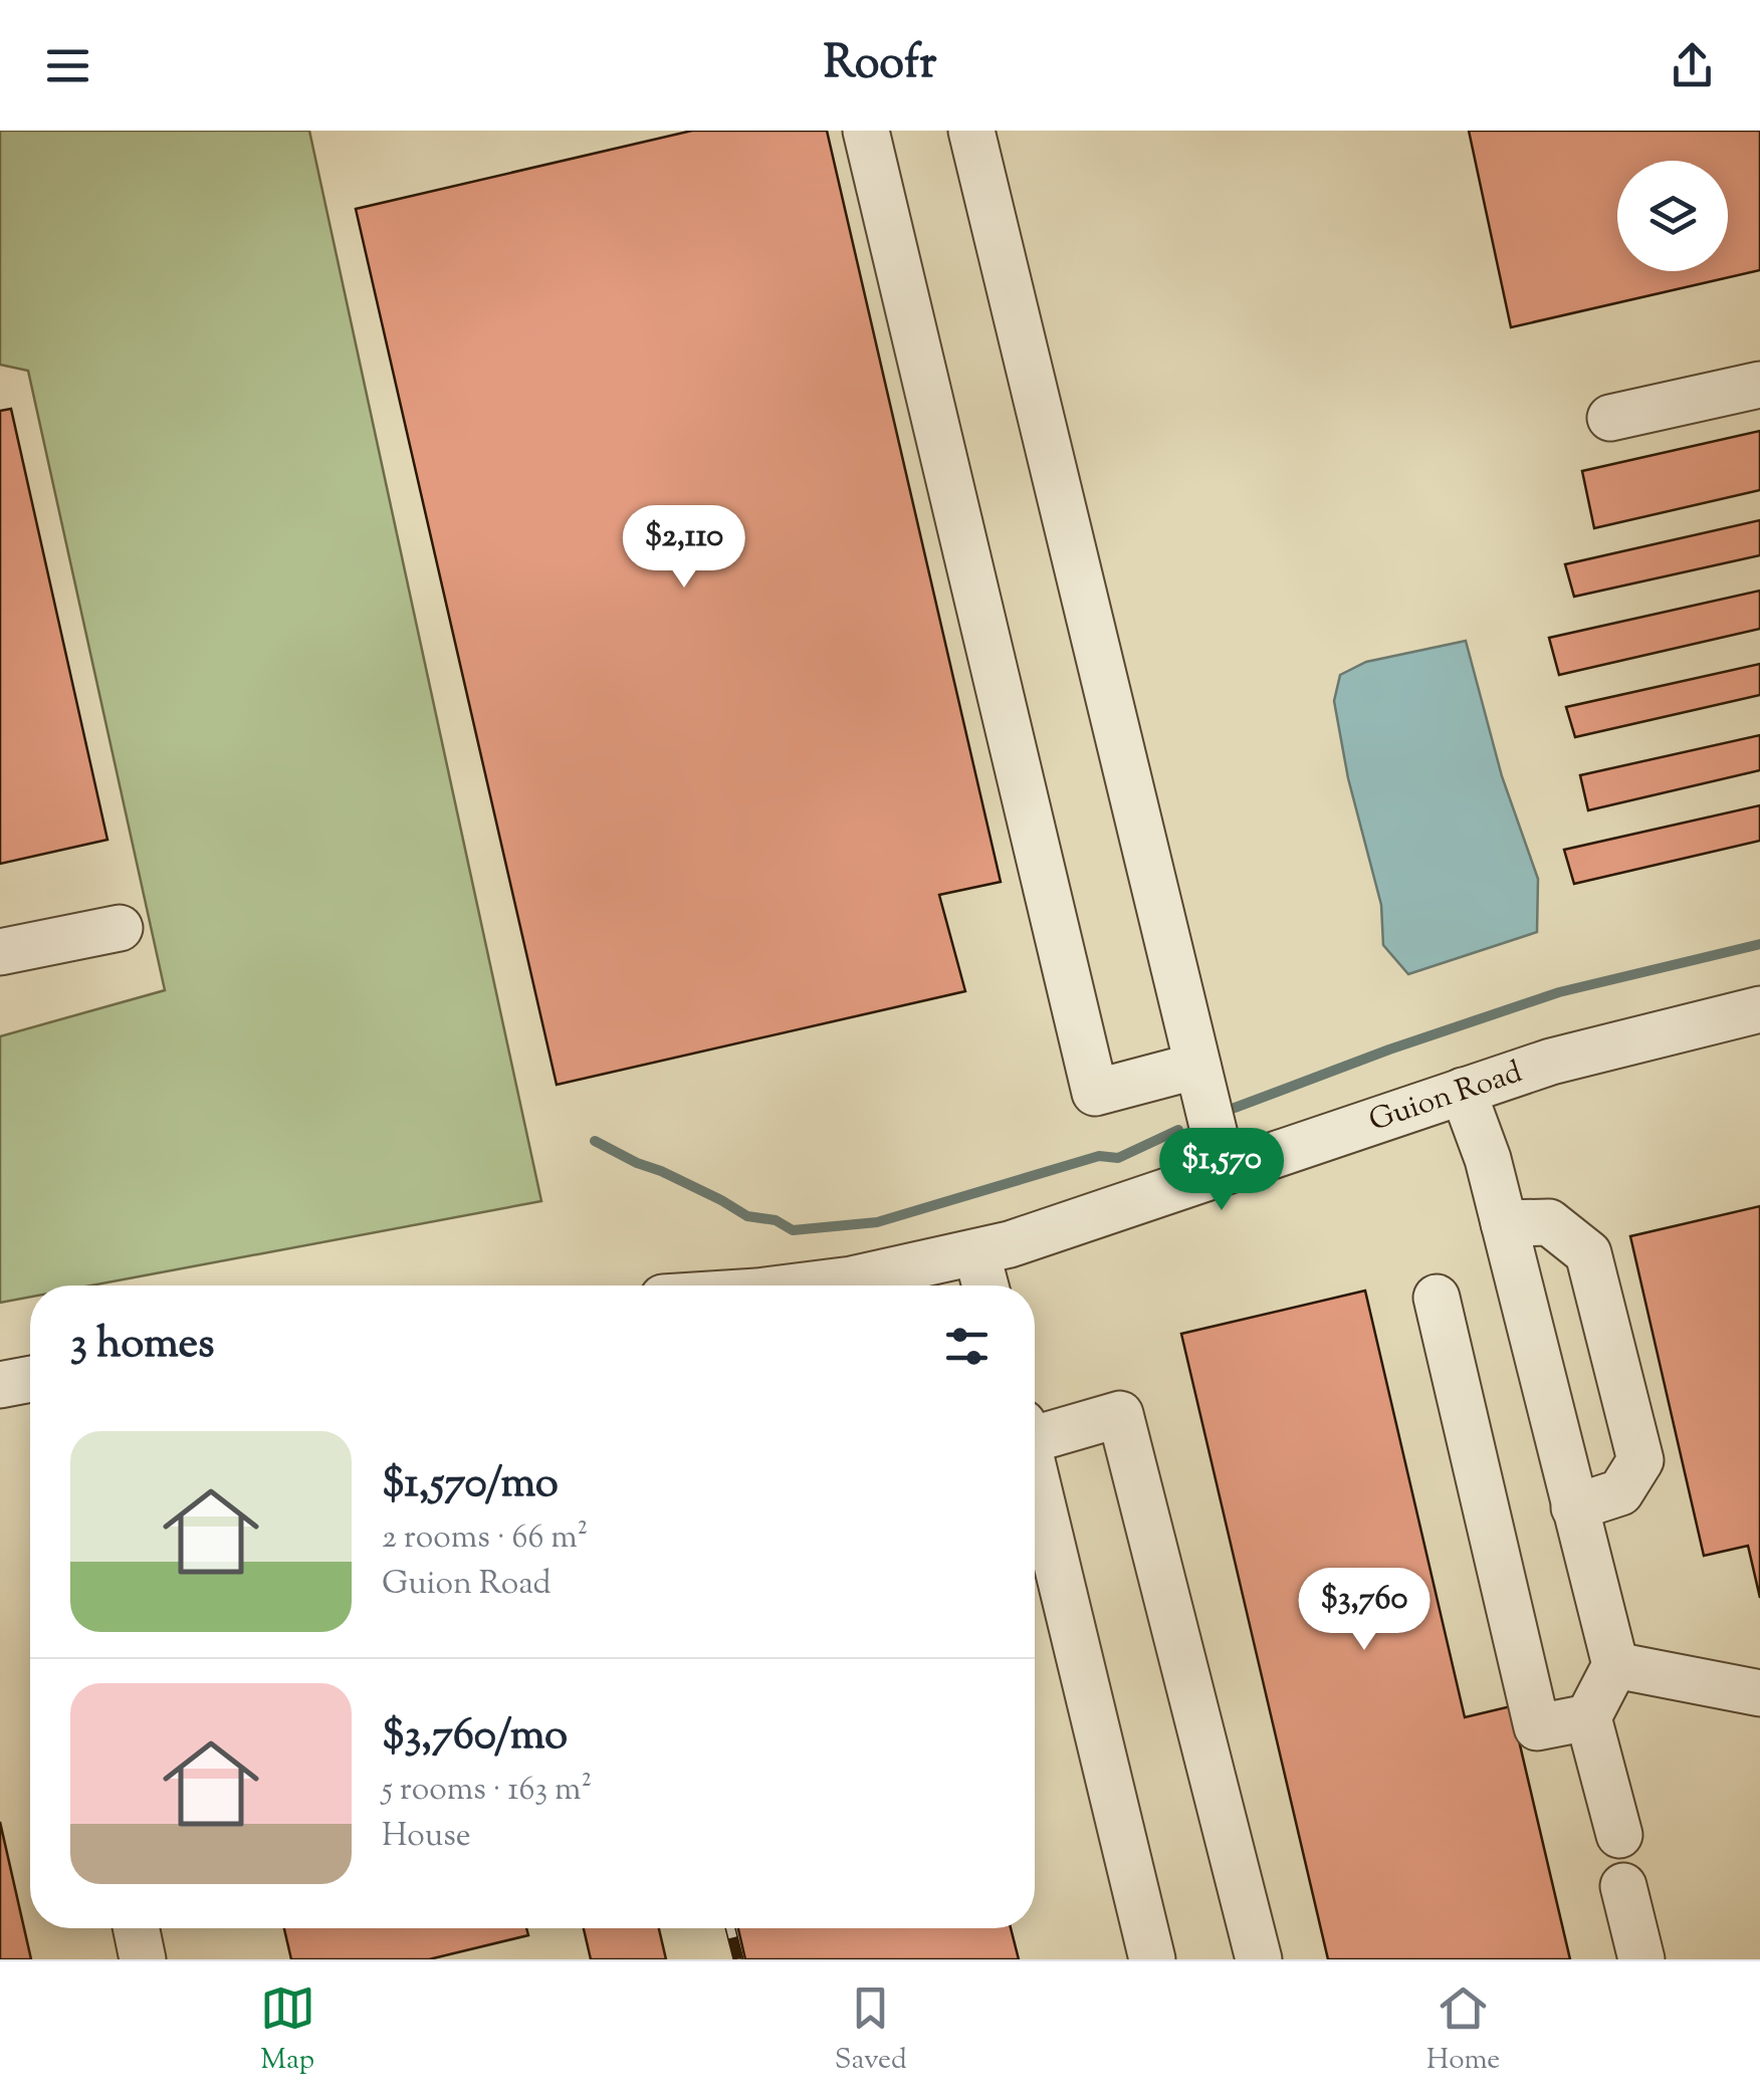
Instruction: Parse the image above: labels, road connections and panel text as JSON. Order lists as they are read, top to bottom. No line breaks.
{"streets":{"street":["Guion Road"]},"page":{"header":"Roofr","price":["$2,110","$1,570","$3,760"],"heading":"3 homes","list":[{"name":"$1,570/mo","note":"2 rooms · 66 m² · Guion Road"},{"name":"$3,760/mo","note":"5 rooms · 163 m² · House"}],"tabs":["Map","Saved","Home"]}}
